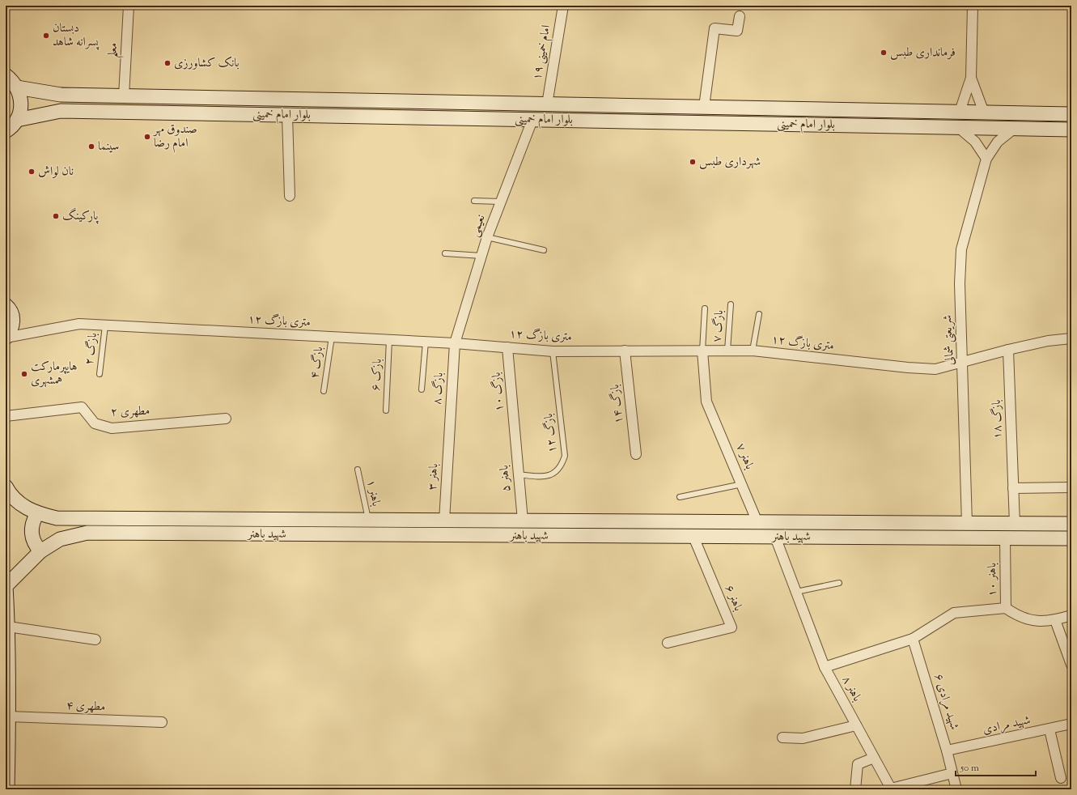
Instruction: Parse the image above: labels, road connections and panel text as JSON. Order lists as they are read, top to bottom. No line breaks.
{"streets":{"main road":["بلوار امام خمینی","شهید باهنر"],"street":["معلم","امام خمینی ۱۹","نعیمی","۱۲ متری بازگ","شریعتی شمالی","بازگ ۸","بازگ ۱۰","بازگ ۱۴","مطهری ۲","بازگ ۱۸","باهنر ۷","باهنر ۳","باهنر ۵","باهنر ۱۰","باهنر ۶","باهنر ۸","شهید مرادی ۶","مطهری ۴","شهید مرادی"],"lane":["بازگ ۷","بازگ ۲","بازگ ۴","بازک ۶","بازگ ۱۲","باهنر ۱"]},"crossings":[["معلم","بلوار امام خمینی"],["امام خمینی ۱۹","بلوار امام خمینی"],["بلوار امام خمینی","نعیمی"],["بلوار امام خمینی","شریعتی شمالی"],["نعیمی","۱۲ متری بازگ"],["نعیمی","بازگ ۸"],["۱۲ متری بازگ","بازگ ۷"],["۱۲ متری بازگ","شریعتی شمالی"],["۱۲ متری بازگ","بازگ ۲"],["۱۲ متری بازگ","بازگ ۴"],["۱۲ متری بازگ","بازک ۶"],["۱۲ متری بازگ","بازگ ۸"],["۱۲ متری بازگ","بازگ ۱۰"],["۱۲ متری بازگ","بازگ ۱۴"],["۱۲ متری بازگ","بازگ ۱۸"],["۱۲ متری بازگ","بازگ ۱۲"],["۱۲ متری بازگ","باهنر ۷"],["شریعتی شمالی","شهید باهنر"],["بازگ ۸","باهنر ۳"],["بازگ ۱۰","باهنر ۵"],["بازگ ۱۸","شهید باهنر"],["بازگ ۱۲","باهنر ۵"],["باهنر ۷","شهید باهنر"],["باهنر ۳","شهید باهنر"],["باهنر ۵","شهید باهنر"],["باهنر ۱","شهید باهنر"],["شهید باهنر","باهنر ۱۰"],["شهید باهنر","باهنر ۶"],["شهید باهنر","باهنر ۸"],["باهنر ۸","شهید مرادی ۶"],["شهید مرادی ۶","شهید مرادی"]],"places":["دبستان پسرانه شاهد","فرمانداری طبس","بانک کشاورزی","صندوق مهر امام رضا","سینما","شهرداری طبس","نان لواش","پارکینگ","هايپرماركت همشهری"],"scale_bar":"50 m"}
